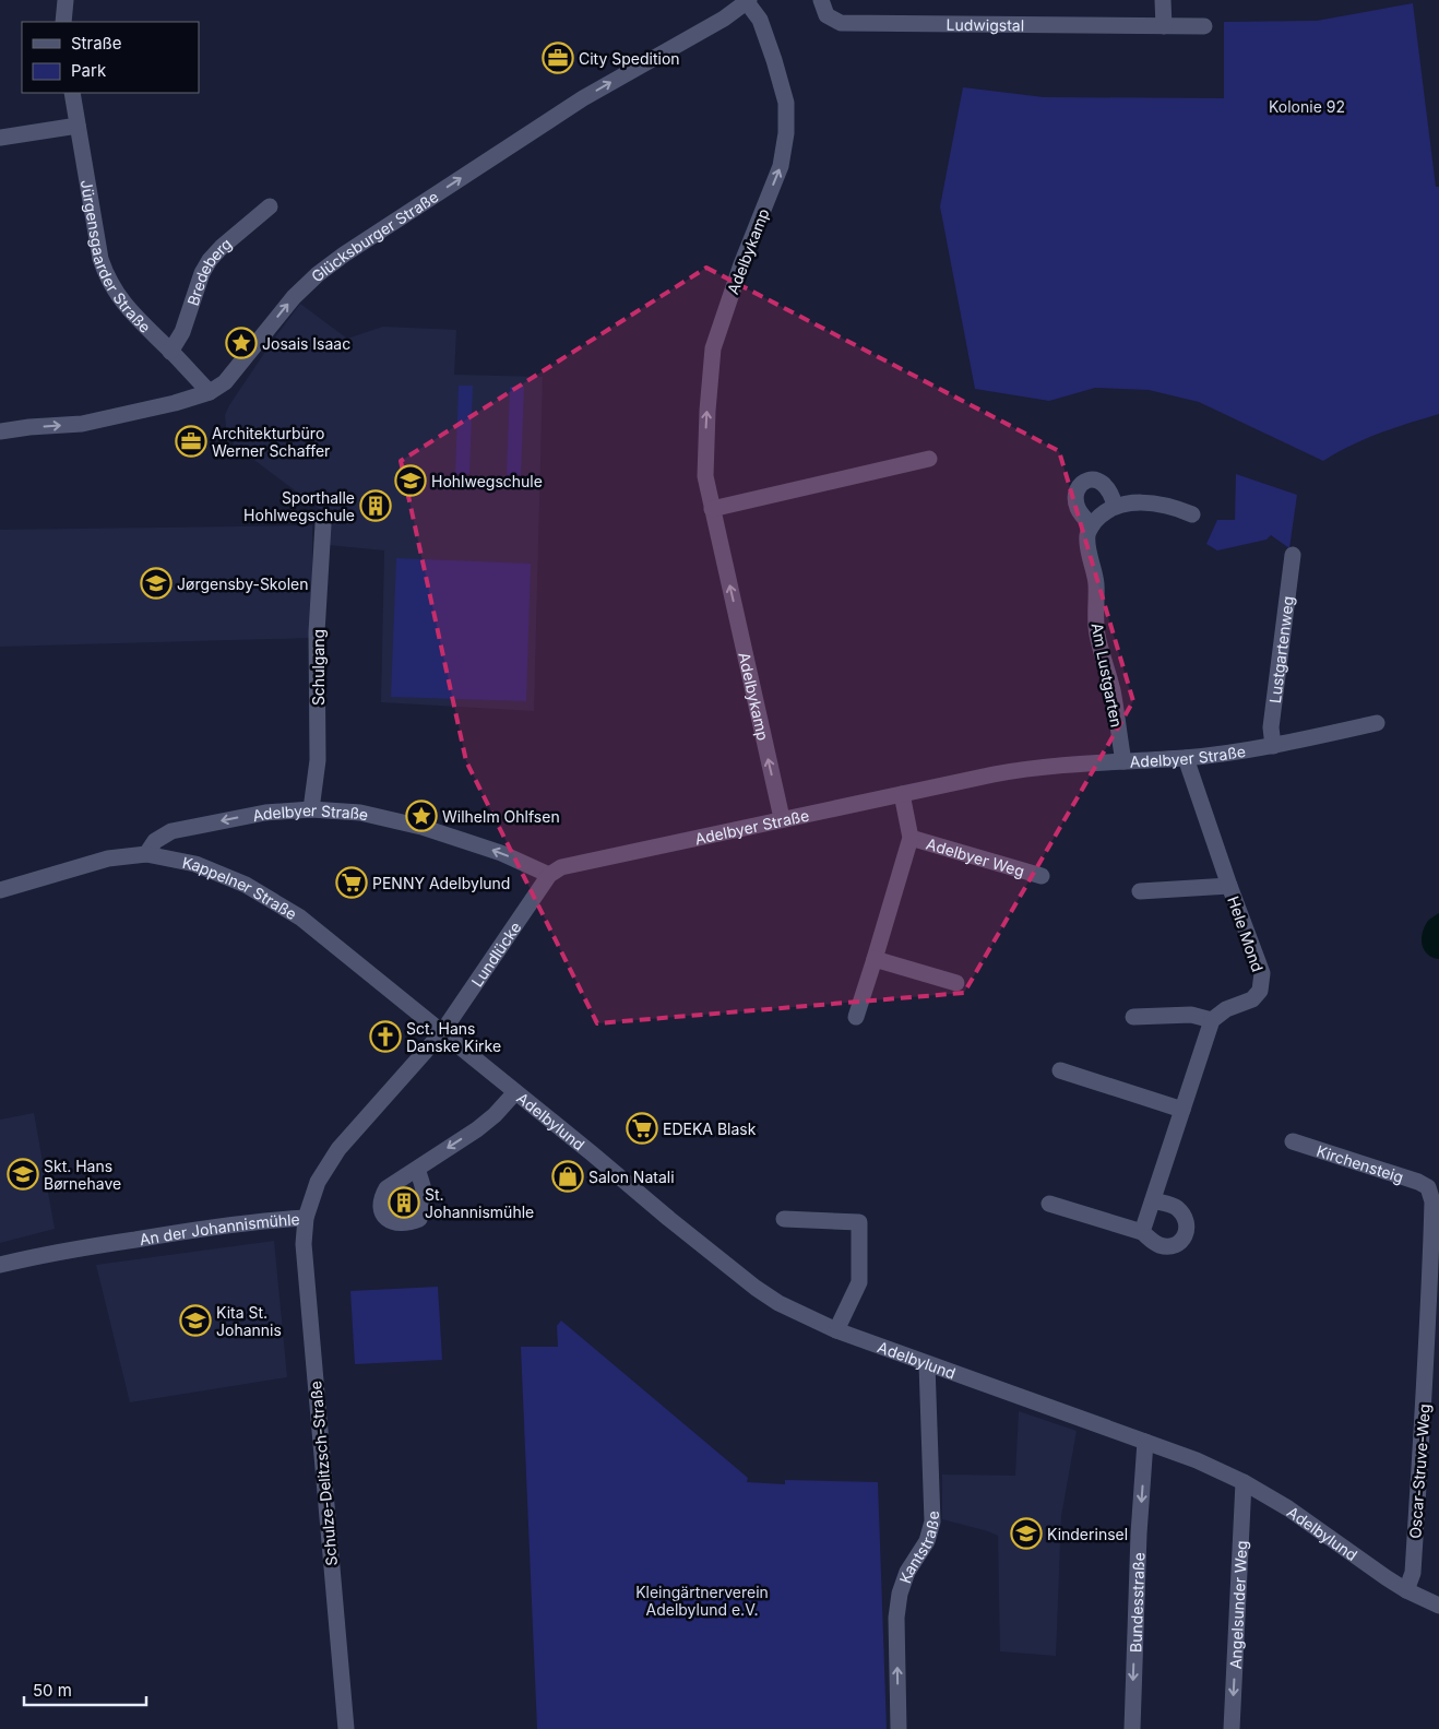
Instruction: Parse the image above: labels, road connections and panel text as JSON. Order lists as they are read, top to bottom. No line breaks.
{"streets":{"street":["Ludwigstal","Glücksburger Straße","Adelbykamp","Jürgensgaarder Straße","Bredeberg","Lustgartenweg","Schulgang","Am Lustgarten","Adelbyer Straße","Adelbyer Weg","Kappelner Straße","Hele Mond","Lundlücke","Adelbylund","Kirchensteig","An der Johannismühle","Oscar-Struve-Weg","Schulze-Delitzsch-Straße","Kantstraße","Bundesstraße","Angelsunder Weg"]},"crossings":[["Glücksburger Straße","Adelbykamp"],["Glücksburger Straße","Jürgensgaarder Straße"],["Adelbykamp","Adelbyer Straße"],["Jürgensgaarder Straße","Bredeberg"],["Lustgartenweg","Adelbyer Straße"],["Schulgang","Adelbyer Straße"],["Am Lustgarten","Adelbyer Straße"],["Adelbyer Straße","Adelbyer Weg"],["Adelbyer Straße","Kappelner Straße"],["Adelbyer Straße","Hele Mond"],["Adelbyer Straße","Lundlücke"],["Kappelner Straße","Lundlücke"],["Kappelner Straße","Adelbylund"],["Kappelner Straße","An der Johannismühle"],["Lundlücke","Adelbylund"],["Lundlücke","An der Johannismühle"],["Adelbylund","An der Johannismühle"],["Adelbylund","Oscar-Struve-Weg"],["Adelbylund","Kantstraße"],["Adelbylund","Bundesstraße"],["Adelbylund","Angelsunder Weg"],["Kirchensteig","Oscar-Struve-Weg"],["An der Johannismühle","Schulze-Delitzsch-Straße"]],"one_way":["Glücksburger Straße","Adelbykamp","Kantstraße","Bundesstraße","Angelsunder Weg"],"parks":["Kolonie 92","Kleingärtnerverein Adelbylund e.V."],"places":{"office":["City Spedition","Architekturbüro Werner Schaffer"],"place":["Josais Isaac","Wilhelm Ohlfsen"],"school or university":["Hohlwegschule","Jørgensby-Skolen","Skt. Hans Børnehave","Kita St. Johannis","Kinderinsel"],"building":["Sporthalle Hohlwegschule","St. Johannismühle"],"supermarket":["PENNY Adelbylund","EDEKA Blask"],"church":["Sct. Hans Danske Kirke"],"shop":["Salon Natali"]},"legend":["Straße","Park"],"scale_bar":"50 m"}
